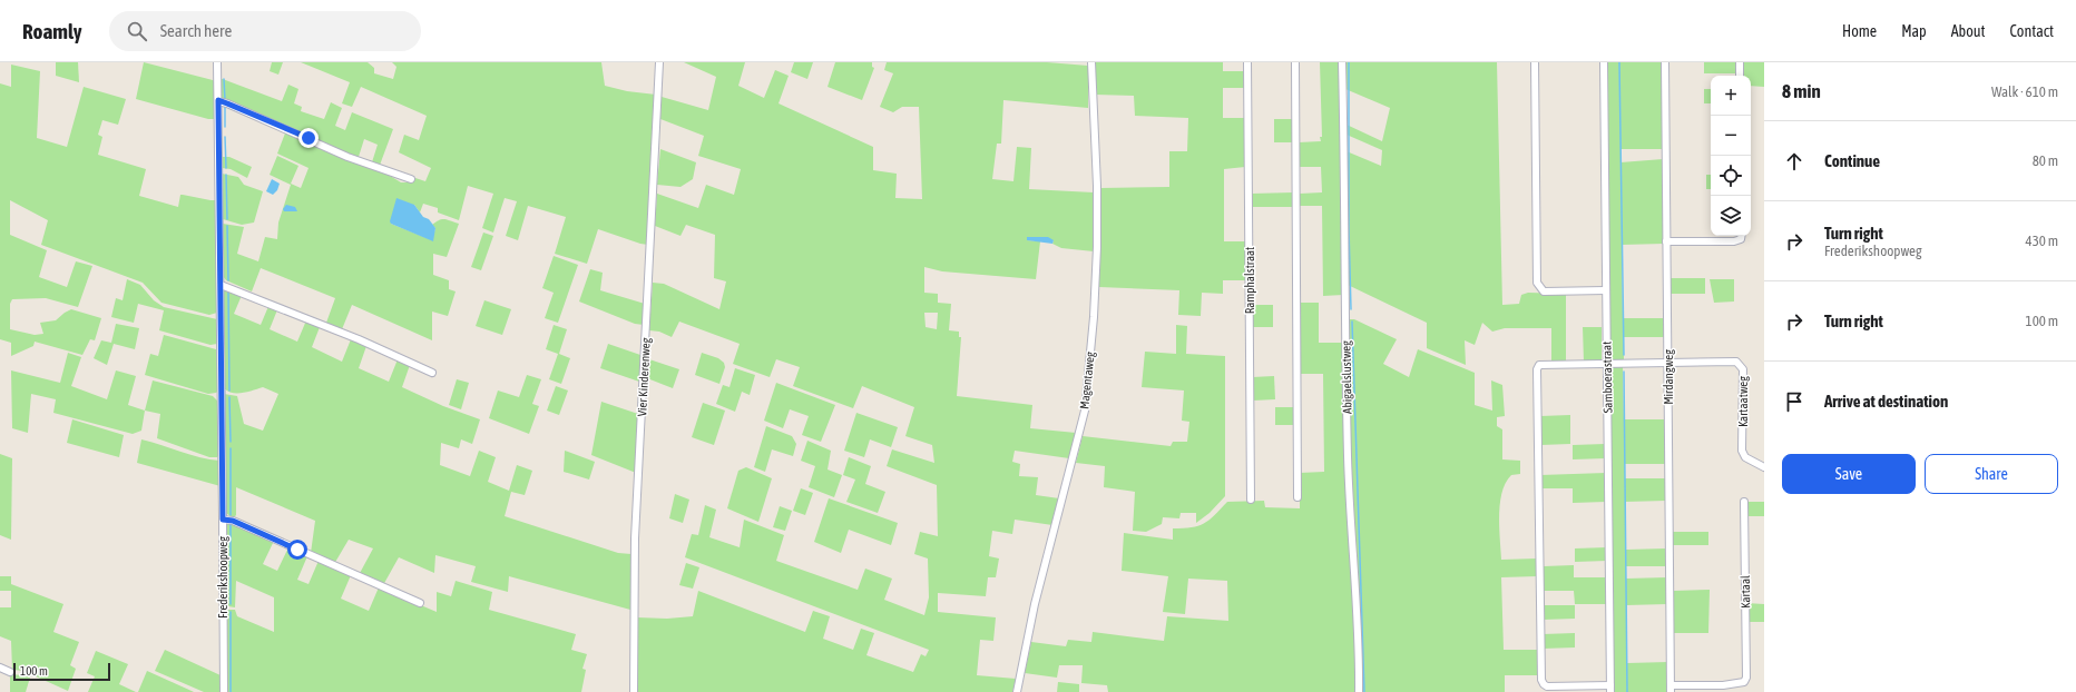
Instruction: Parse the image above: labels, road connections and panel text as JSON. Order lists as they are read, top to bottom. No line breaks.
{"streets":{"street":["Ramphalstraat","Vier Kinderenweg","Abigaelslustweg","Samboerastraat","Mirdangweg","Magentaweg","Kartaatweg","Frederikshoopweg","Kartaal"]},"crossings":[["Mirdangweg","Kartaatweg"],["Mirdangweg","Kartaal"]],"scale_bar":"100 m","page":{"header":"Roamly","search":"Search here","nav":["Home","Map","About","Contact"],"heading":["8 min","Walk · 610 m"],"map_buttons":["+","−"],"list":[["Continue","80 m"],["Turn right","Frederikshoopweg","430 m"],["Turn right","100 m"],"Arrive at destination"],"buttons":["Save","Share"],"scale":"100 m"}}
